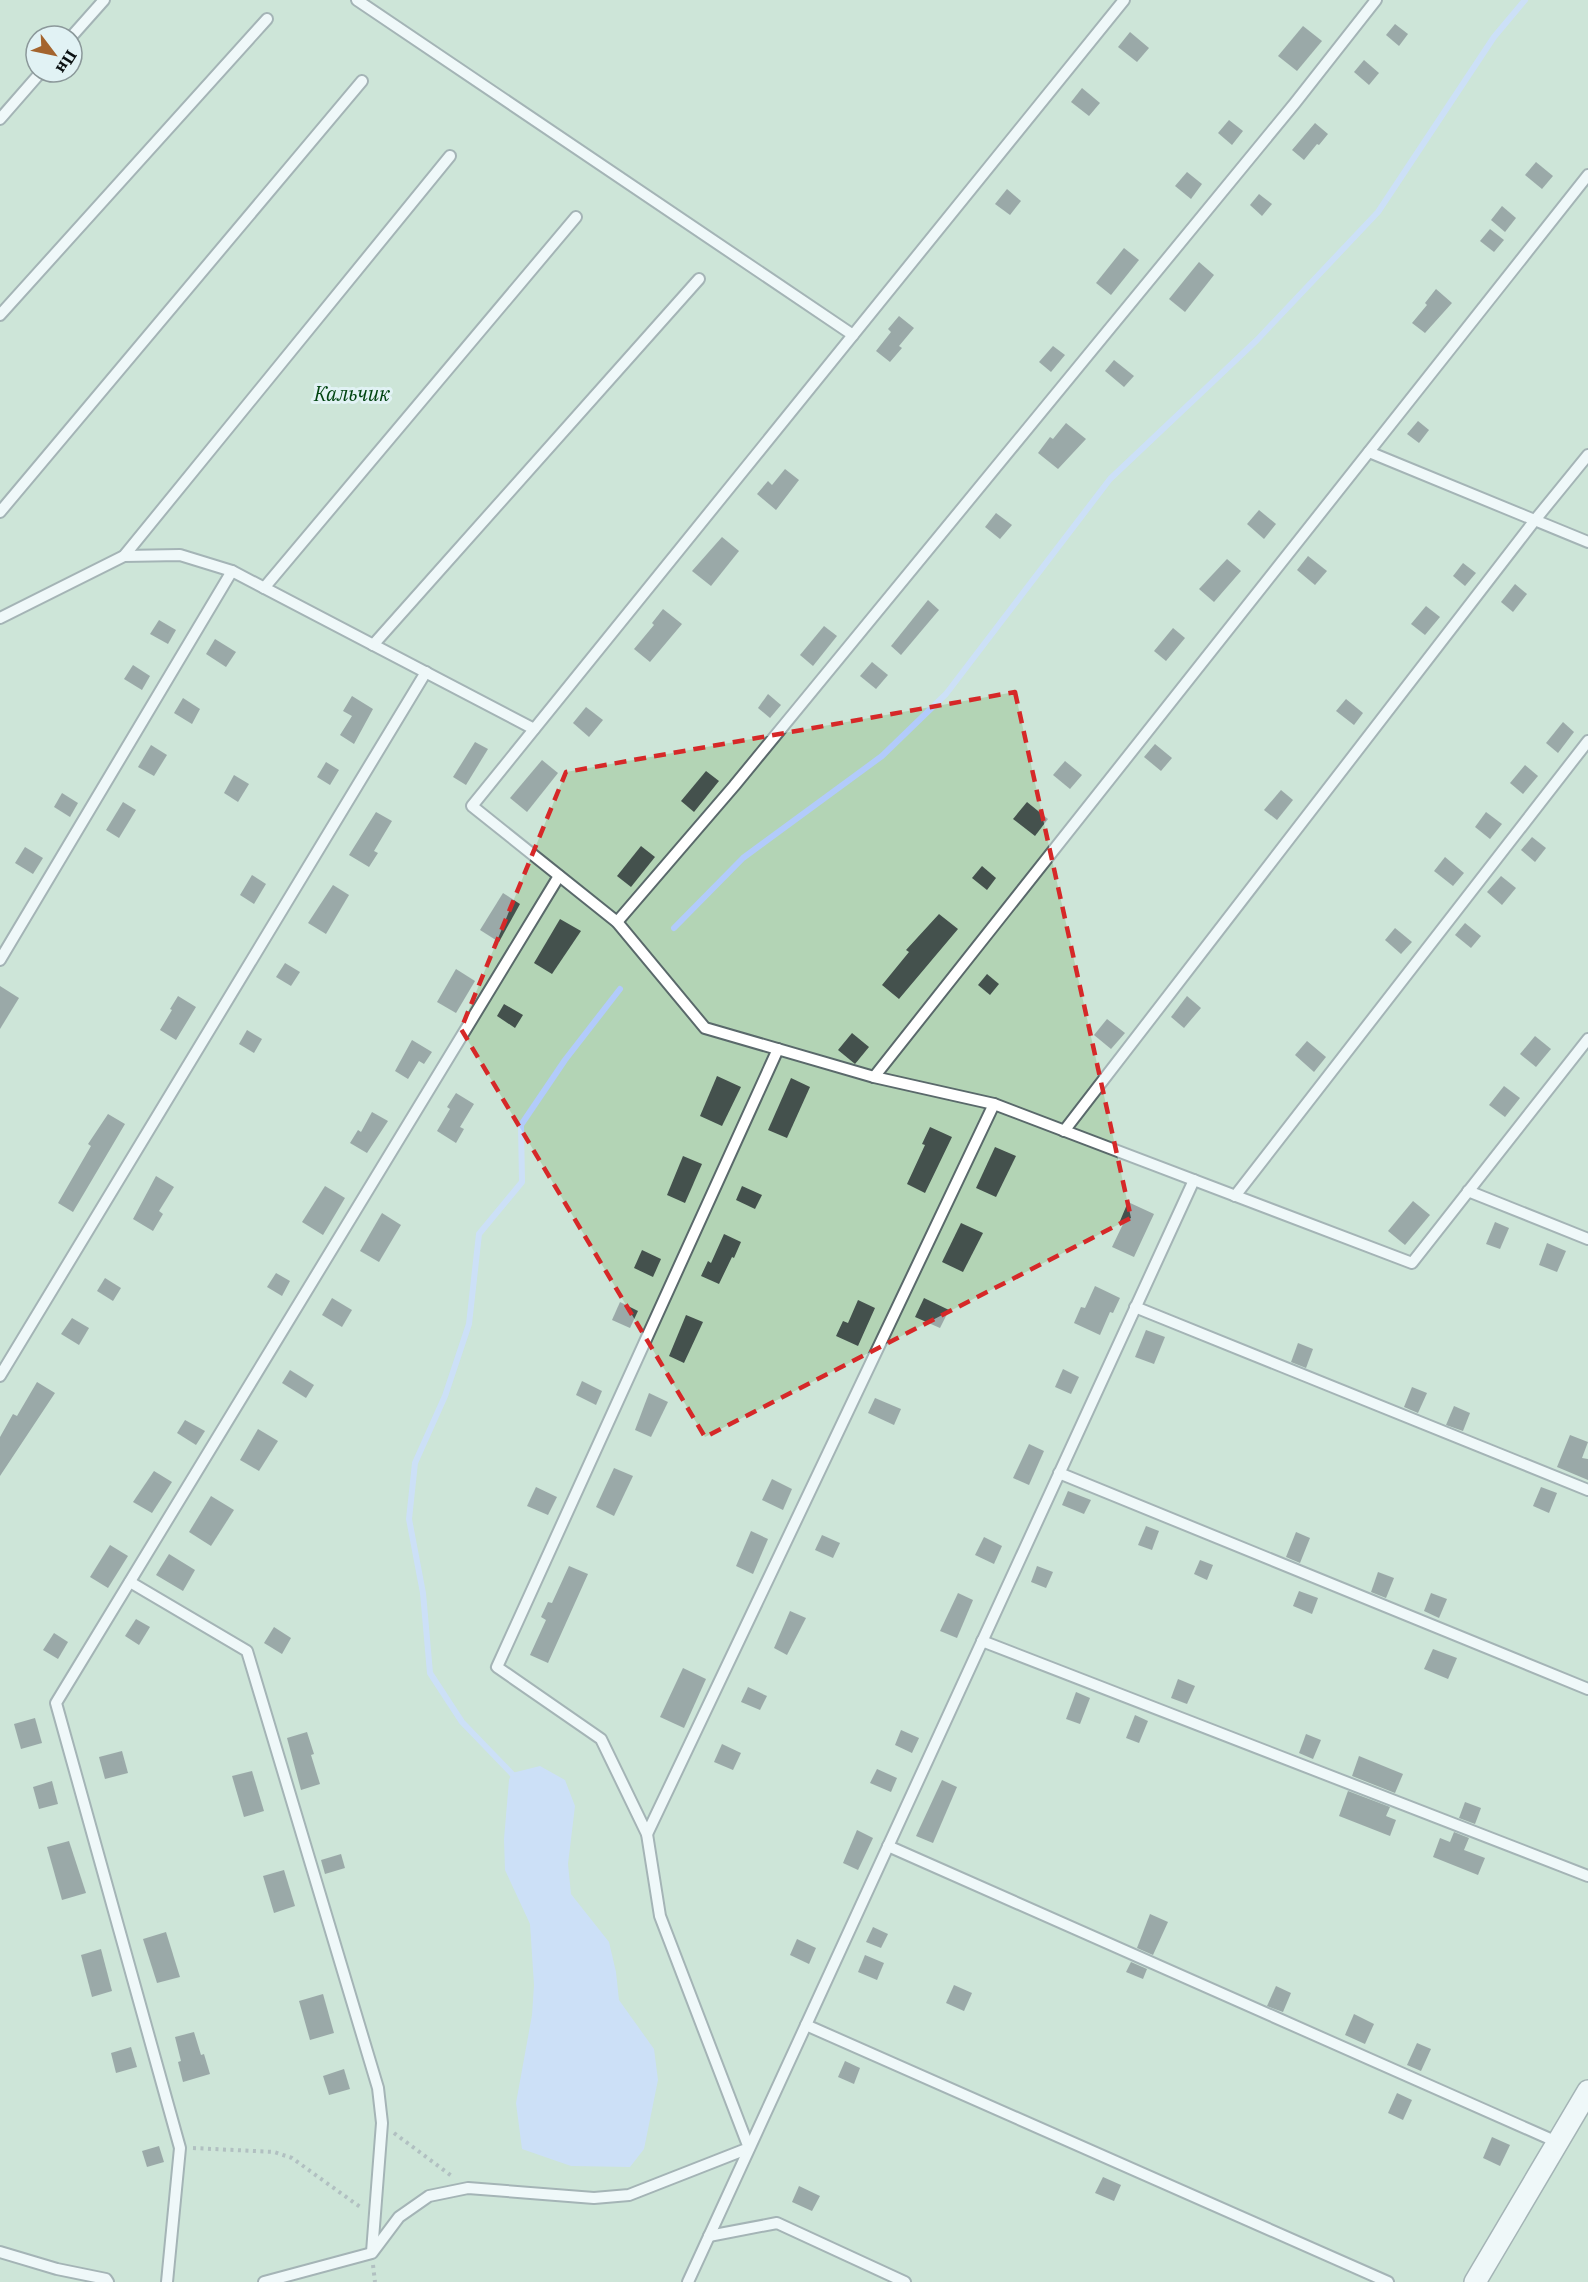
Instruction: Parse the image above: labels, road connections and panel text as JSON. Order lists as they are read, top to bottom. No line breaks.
{"parks":["Кальчик"],"north":"bottom right"}
